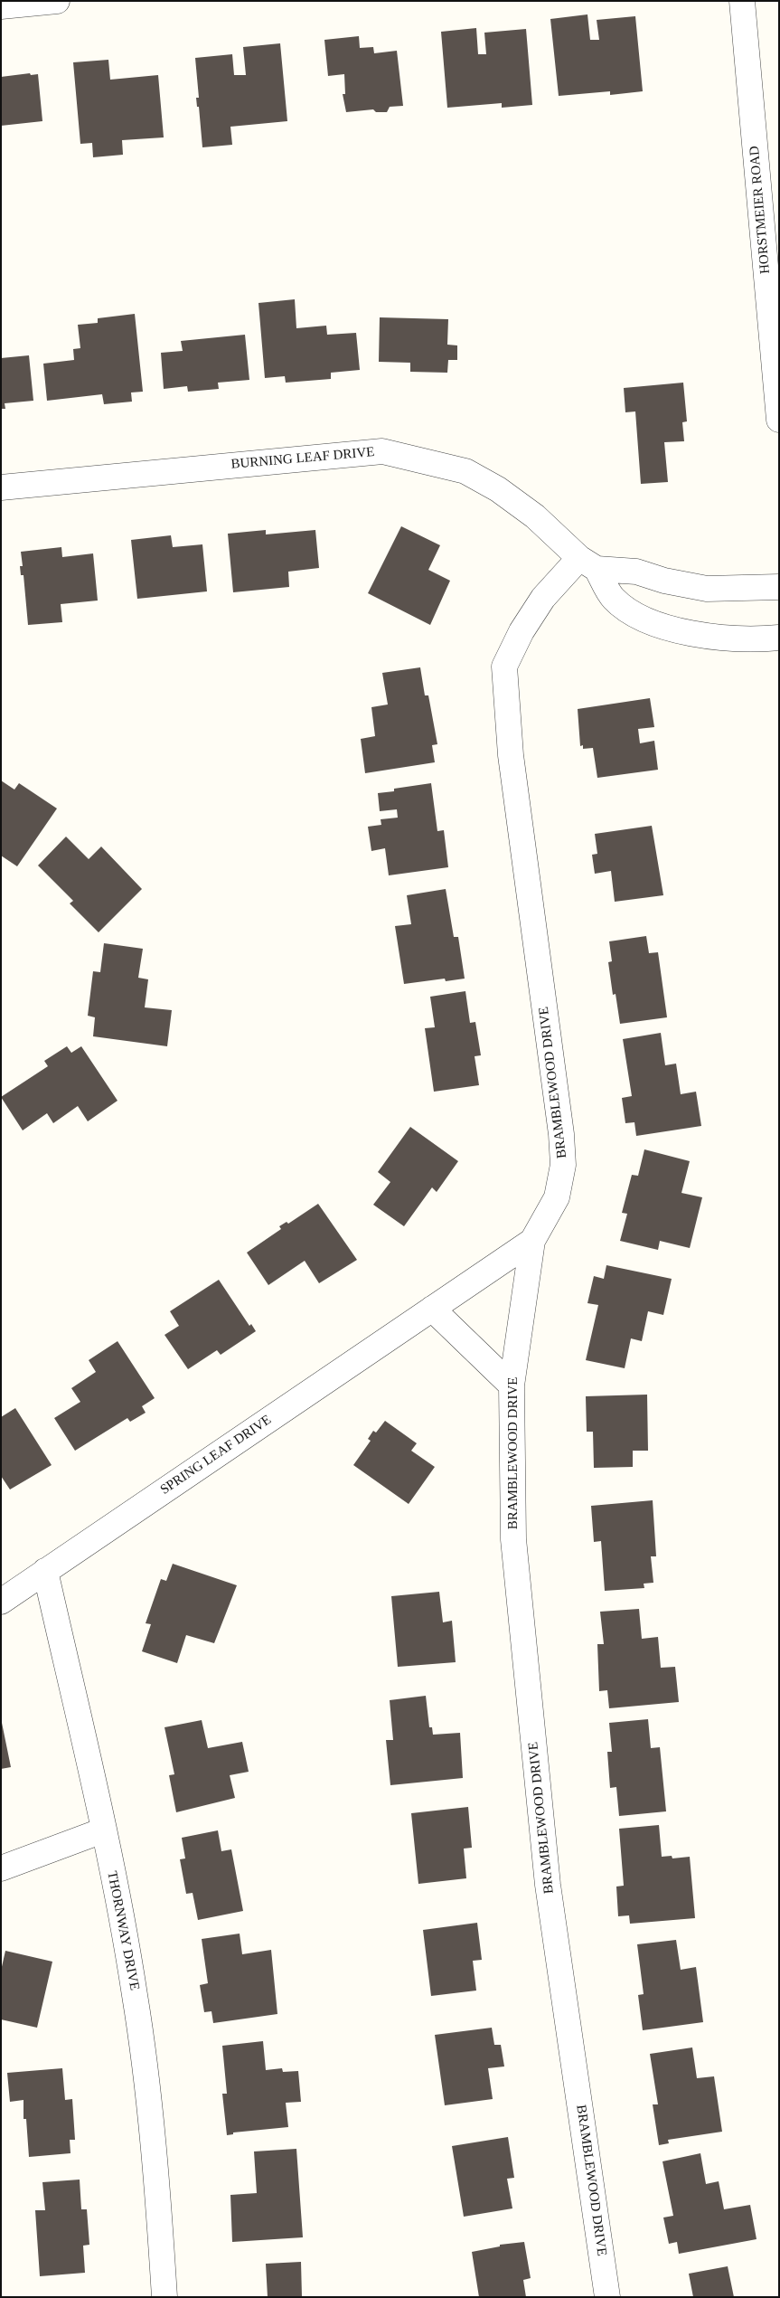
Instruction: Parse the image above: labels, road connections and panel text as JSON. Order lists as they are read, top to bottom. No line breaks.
{"streets":{"street":["HORSTMEIER ROAD","BURNING LEAF DRIVE","BRAMBLEWOOD DRIVE","SPRING LEAF DRIVE","THORNWAY DRIVE"]},"crossings":[["BURNING LEAF DRIVE","BRAMBLEWOOD DRIVE"],["BRAMBLEWOOD DRIVE","SPRING LEAF DRIVE"],["SPRING LEAF DRIVE","THORNWAY DRIVE"]]}
